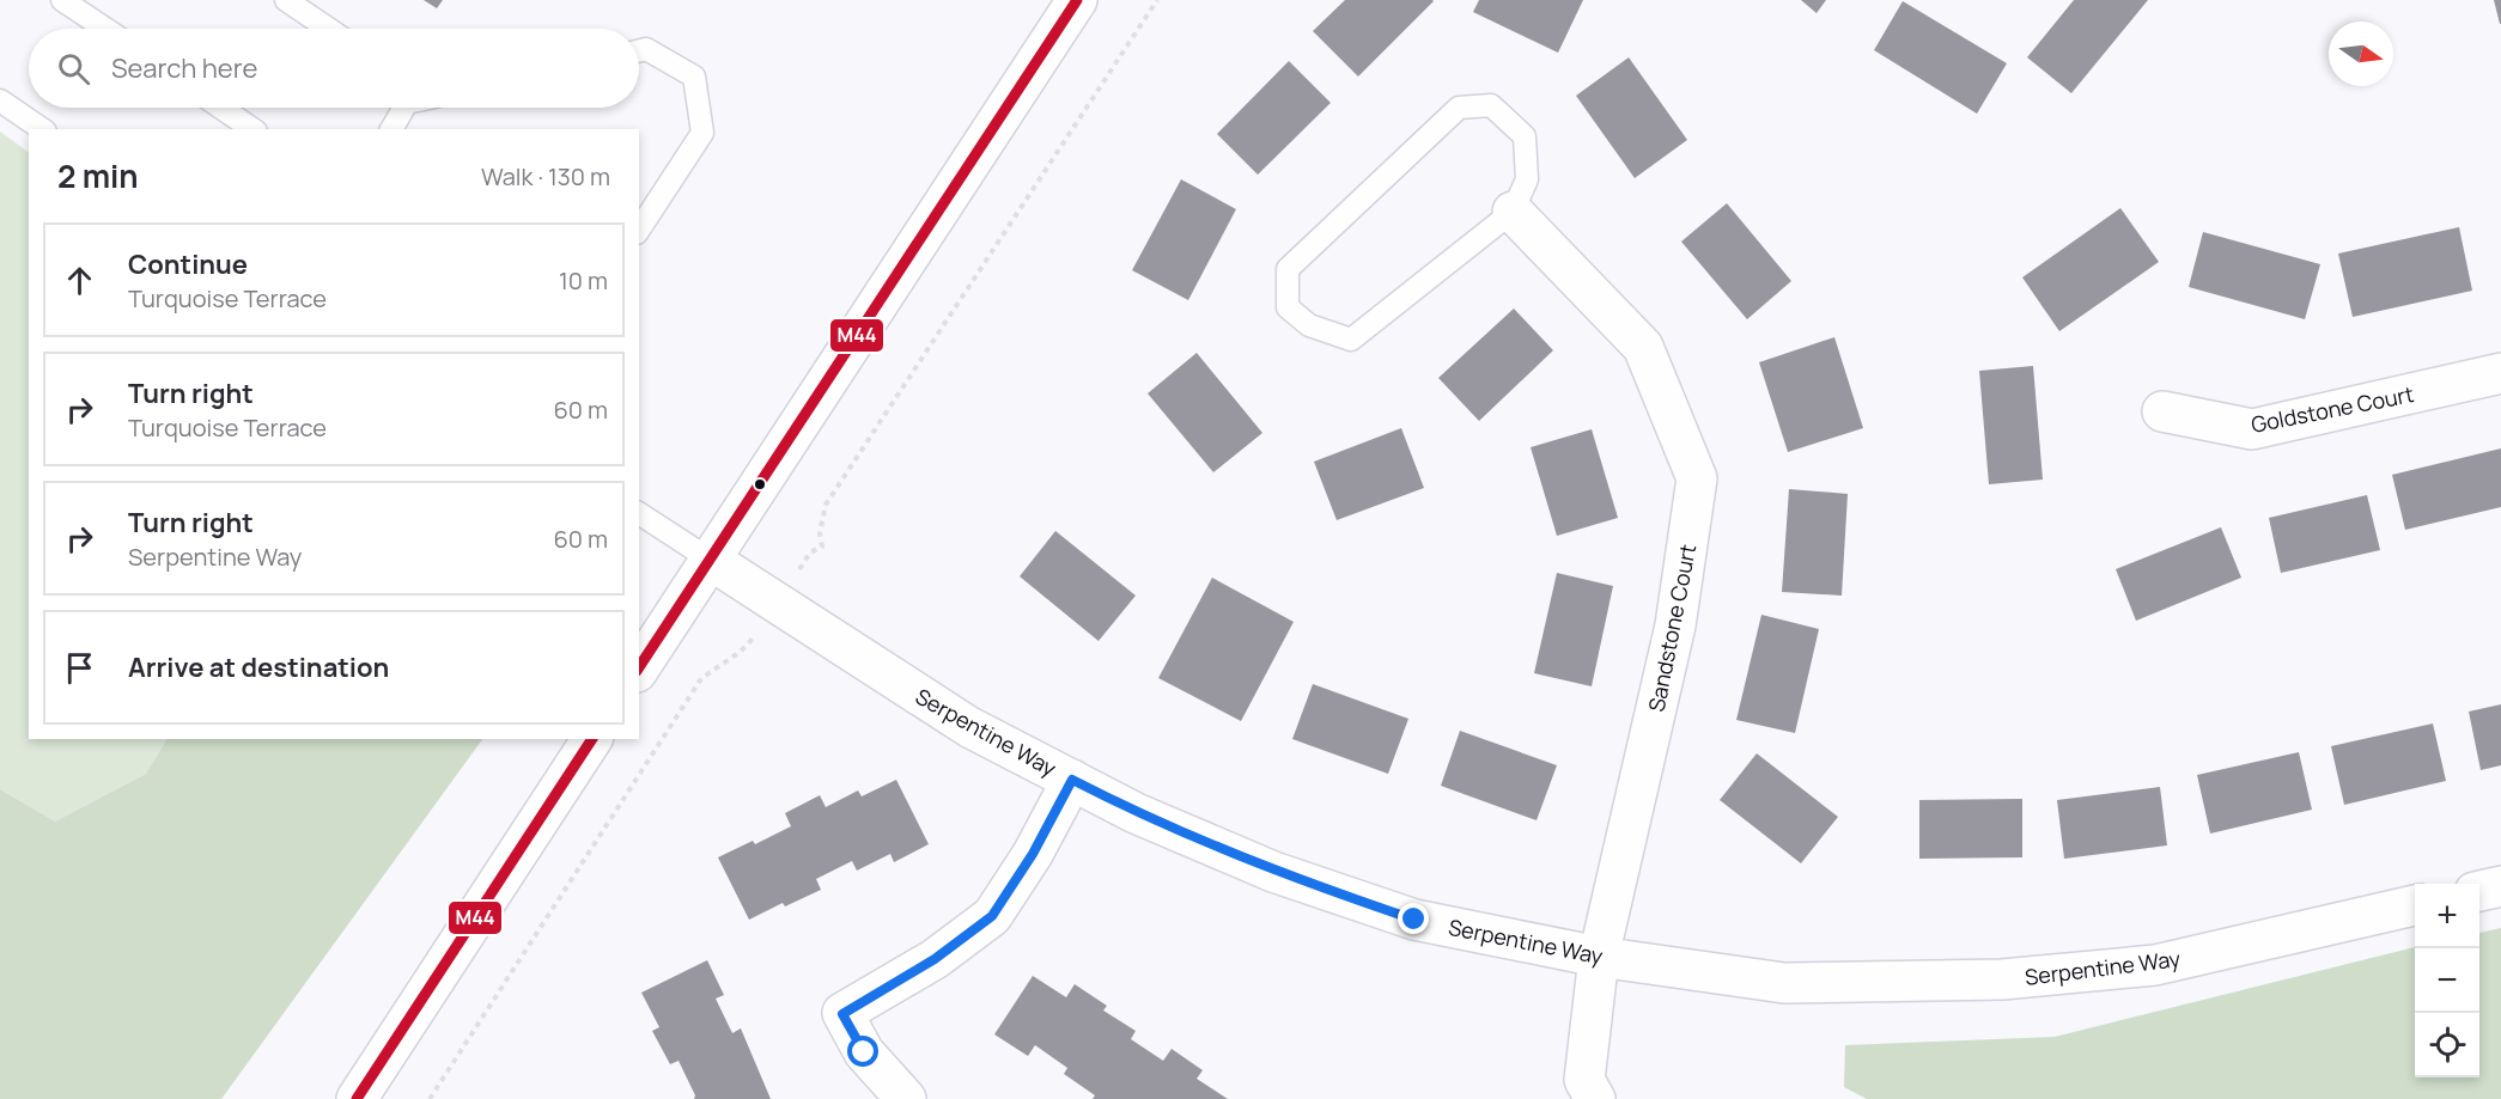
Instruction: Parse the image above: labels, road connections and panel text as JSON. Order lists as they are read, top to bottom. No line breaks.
{"streets":{"street":["Goldstone Court","Sandstone Court","Serpentine Way"]},"crossings":[["Sandstone Court","Serpentine Way"]],"lines":["transit line M44"],"north":"right","page":{"search":"Search here","heading":["2 min","Walk · 130 m"],"list":[["Continue","Turquoise Terrace","10 m"],["Turn right","Turquoise Terrace","60 m"],["Turn right","Serpentine Way","60 m"],"Arrive at destination"],"map_buttons":["+","−"]}}
